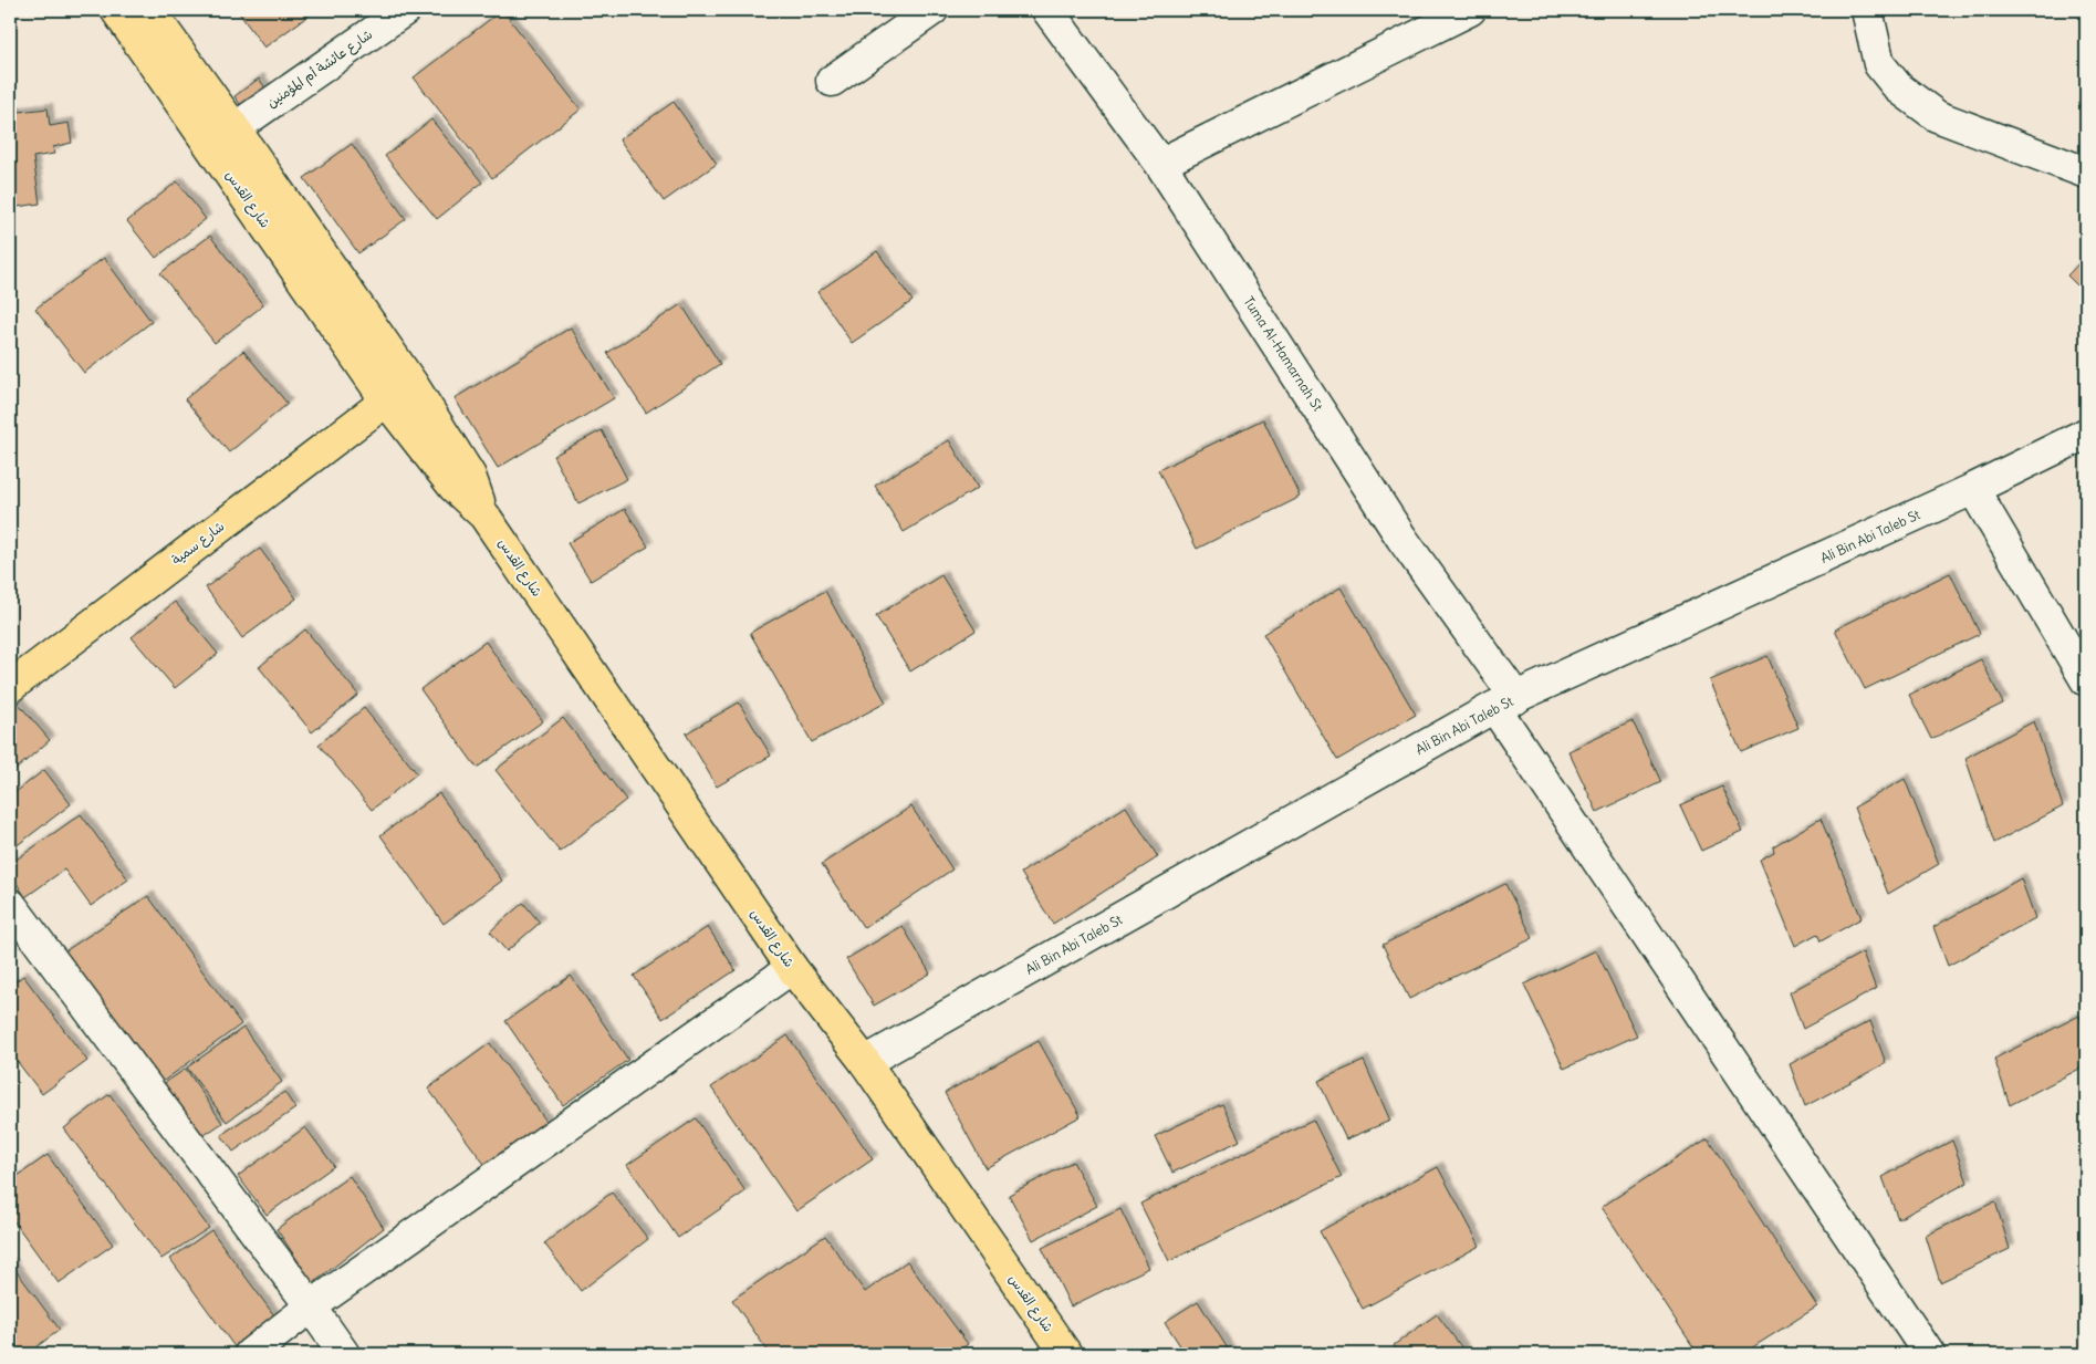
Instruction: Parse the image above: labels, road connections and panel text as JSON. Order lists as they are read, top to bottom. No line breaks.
{"streets":{"main road":["شارع القدس","شارع سمية"],"street":["شارع عائشة أم المؤمنين","Tuma Al-Hamarnah St","Ali Bin Abi Taleb St"]},"crossings":[["شارع عائشة أم المؤمنين","شارع القدس"],["شارع القدس","Ali Bin Abi Taleb St"],["شارع القدس","شارع سمية"],["Tuma Al-Hamarnah St","Ali Bin Abi Taleb St"]]}
